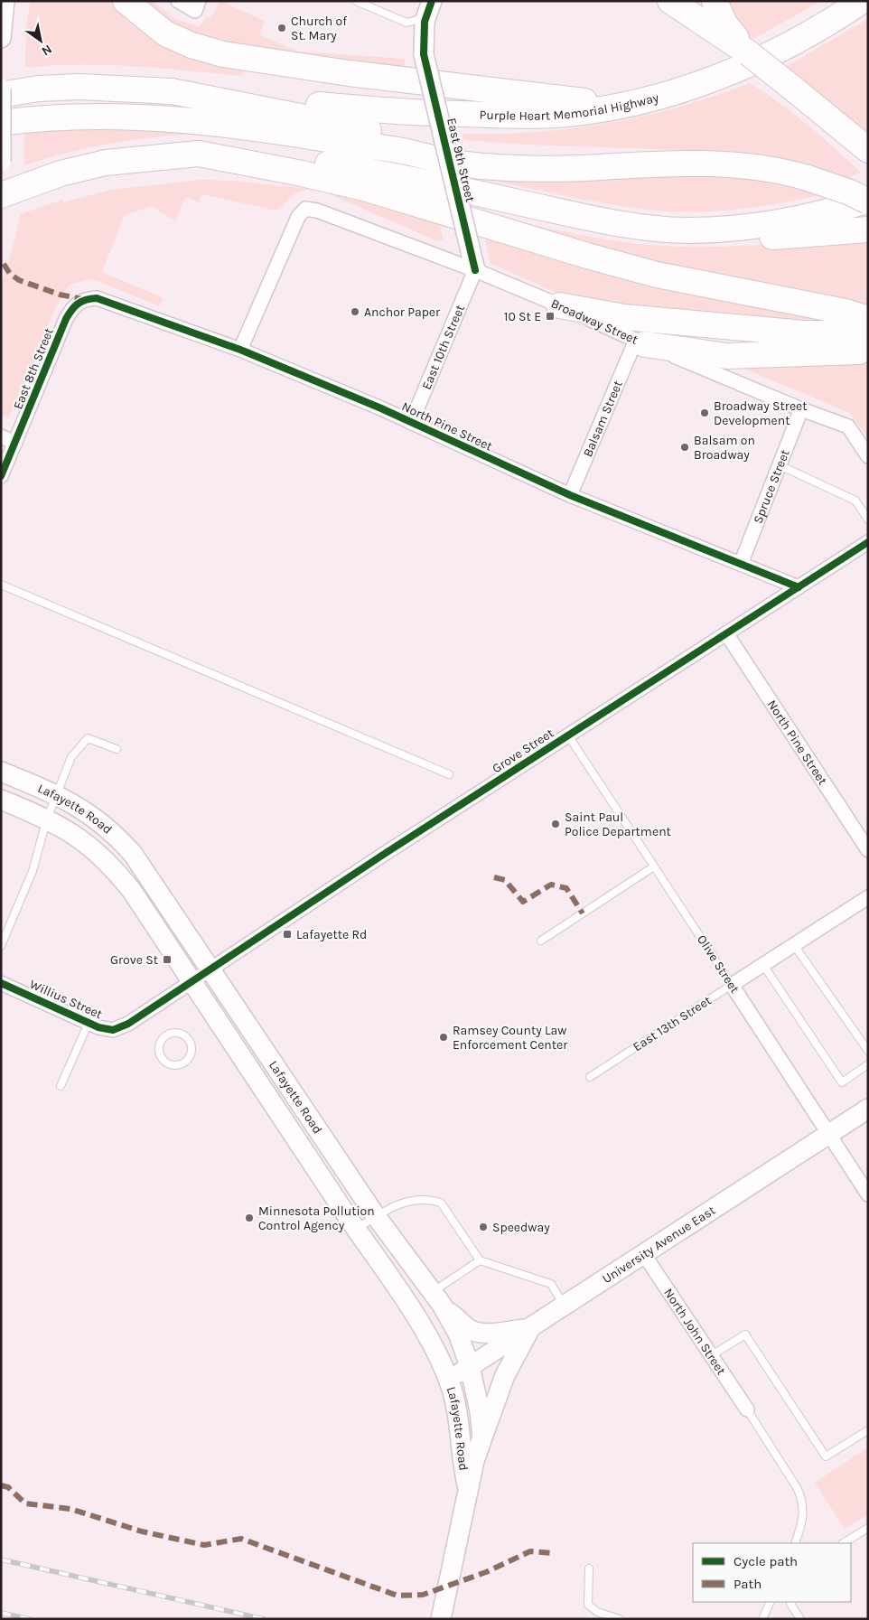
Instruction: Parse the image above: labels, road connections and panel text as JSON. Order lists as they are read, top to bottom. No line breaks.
{"streets":{"highway":["Purple Heart Memorial Highway"],"main road":["East 9th Street","Lafayette Road","University Avenue East"],"street":["Broadway Street","East 10th Street","East 8th Street","Balsam Street","North Pine Street","Spruce Street","Grove Street","Olive Street","Willius Street","East 13th Street","North John Street"]},"crossings":[["East 9th Street","Broadway Street"],["East 9th Street","East 10th Street"],["Broadway Street","East 10th Street"],["Broadway Street","Balsam Street"],["Broadway Street","North Pine Street"],["Broadway Street","Spruce Street"],["East 10th Street","North Pine Street"],["East 8th Street","North Pine Street"],["Balsam Street","North Pine Street"],["North Pine Street","Spruce Street"],["North Pine Street","Grove Street"],["Grove Street","Lafayette Road"],["Grove Street","Olive Street"],["Grove Street","Willius Street"],["Lafayette Road","Willius Street"],["Lafayette Road","University Avenue East"],["Olive Street","East 13th Street"],["Olive Street","University Avenue East"],["University Avenue East","North John Street"]],"places":{"other":["Church of St. Mary","Anchor Paper","Broadway Street Development","Balsam on Broadway","Saint Paul Police Department","Ramsey County Law Enforcement Center","Minnesota Pollution Control Agency","Speedway"],"transit":["10 St E","Lafayette Rd","Grove St"]},"legend":["Cycle path","Path"],"north":"bottom right"}
